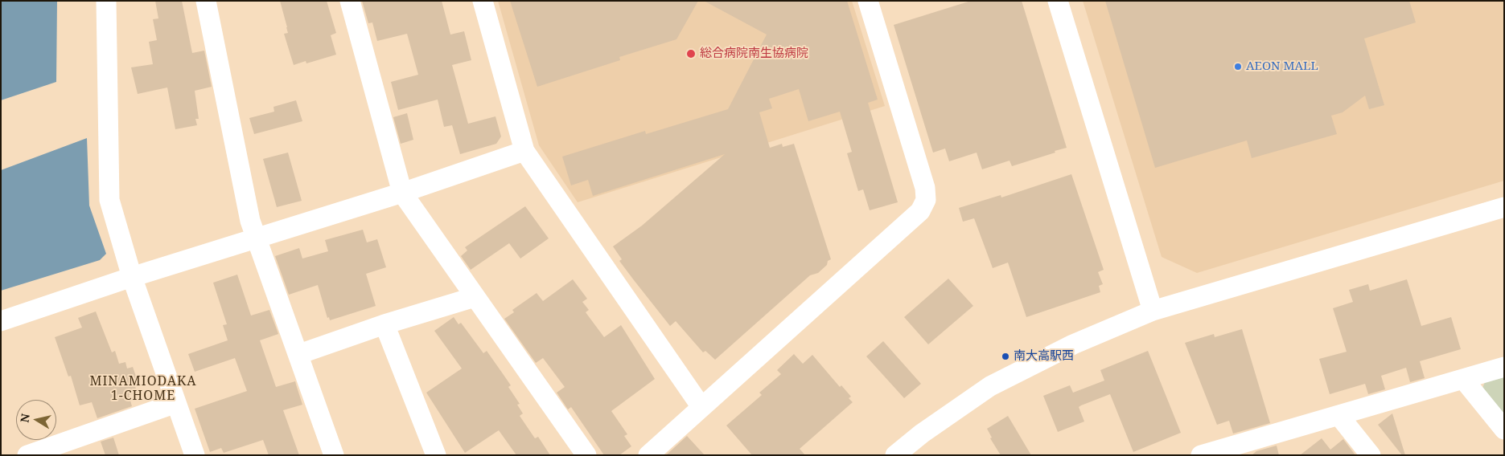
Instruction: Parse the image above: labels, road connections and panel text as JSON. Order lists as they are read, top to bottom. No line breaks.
{"districts":["MINAMIODAKA 1-CHOME"],"places":["総合病院南生協病院","AEON MALL","南大高駅西"],"north":"left"}
